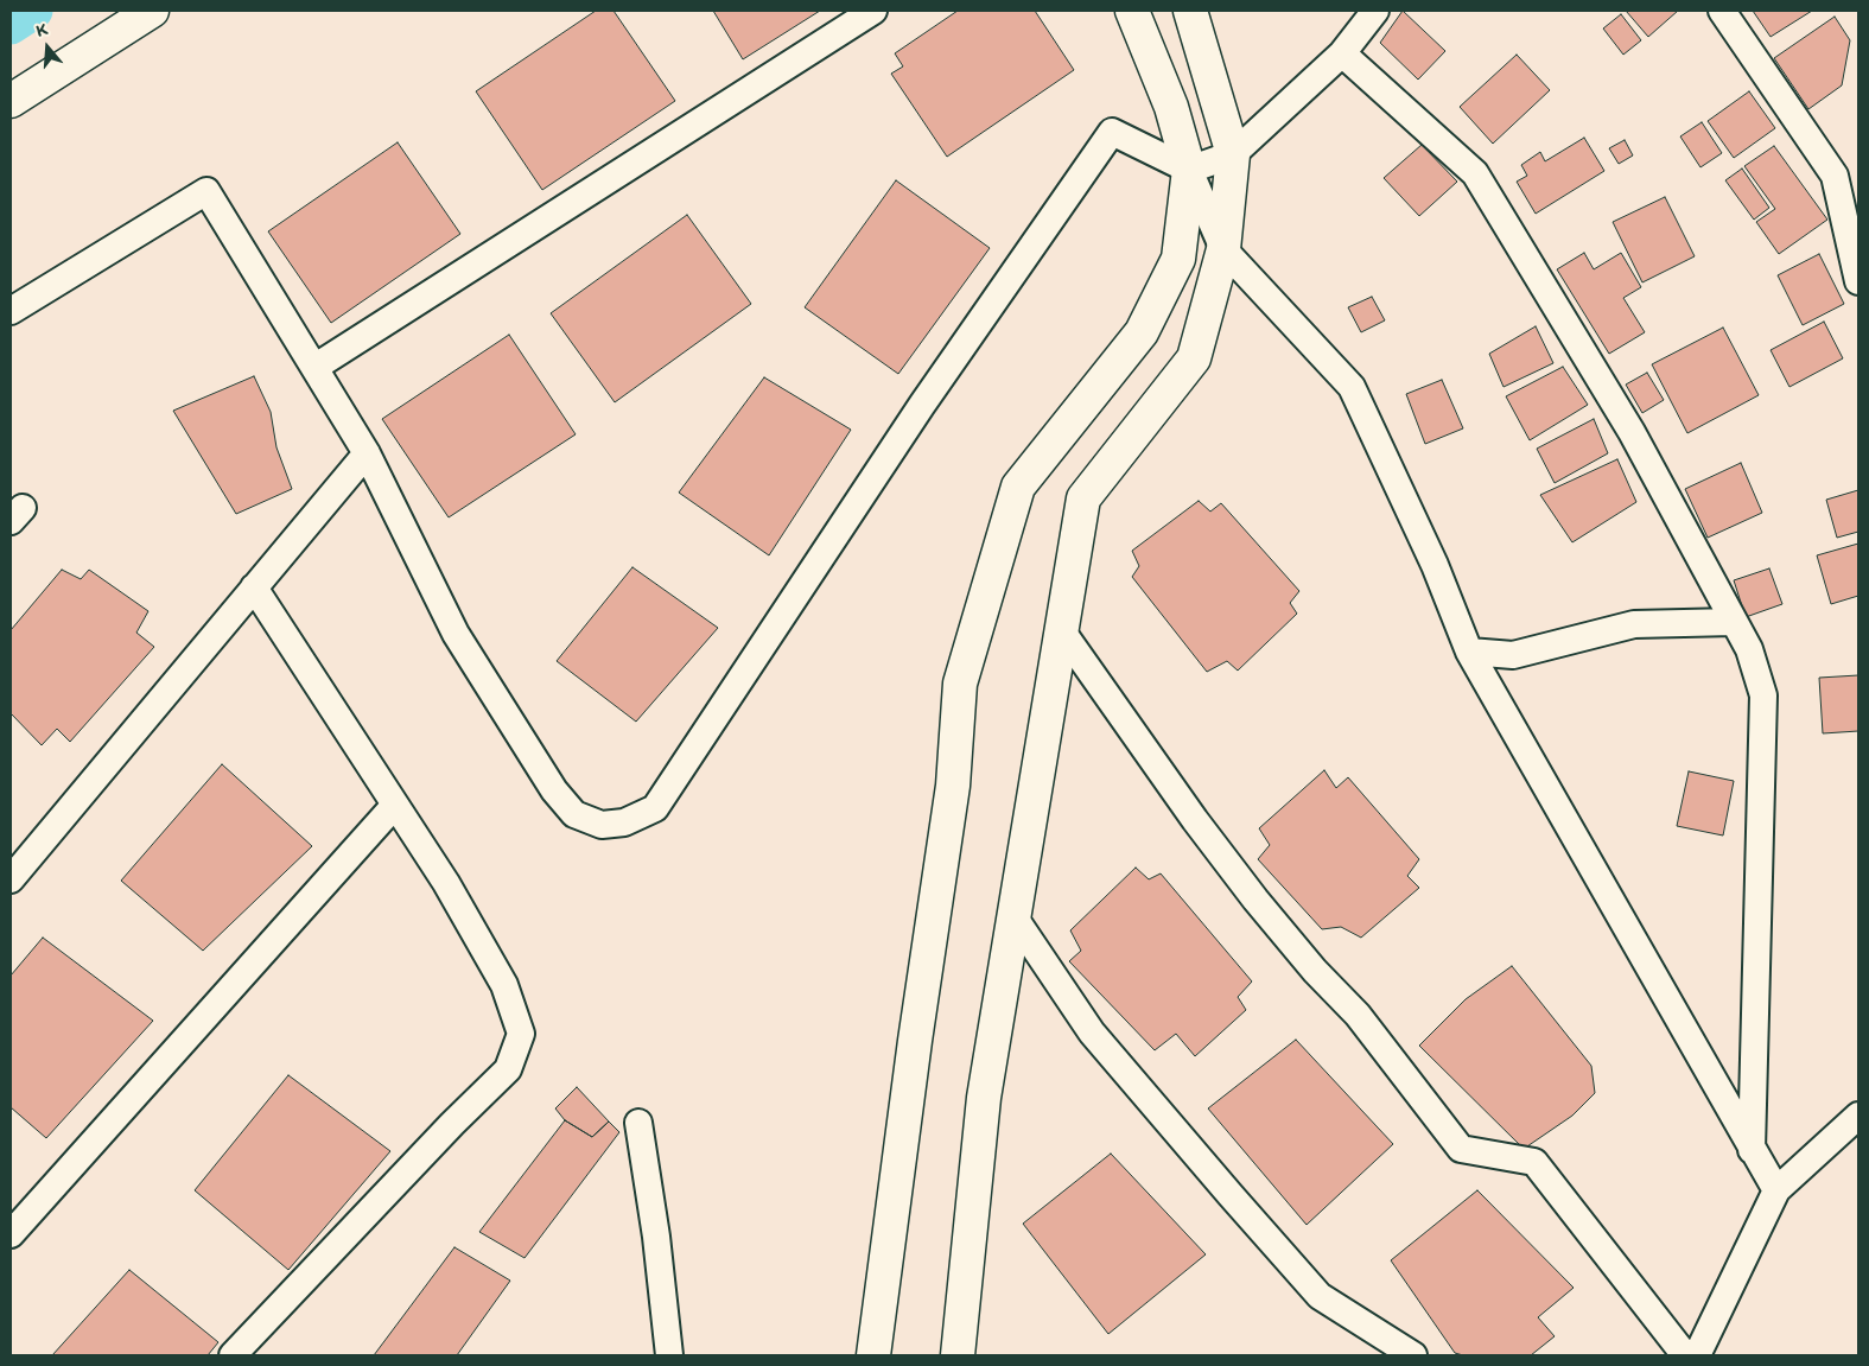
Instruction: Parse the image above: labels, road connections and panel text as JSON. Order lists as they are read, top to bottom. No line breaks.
{"north":"top"}
